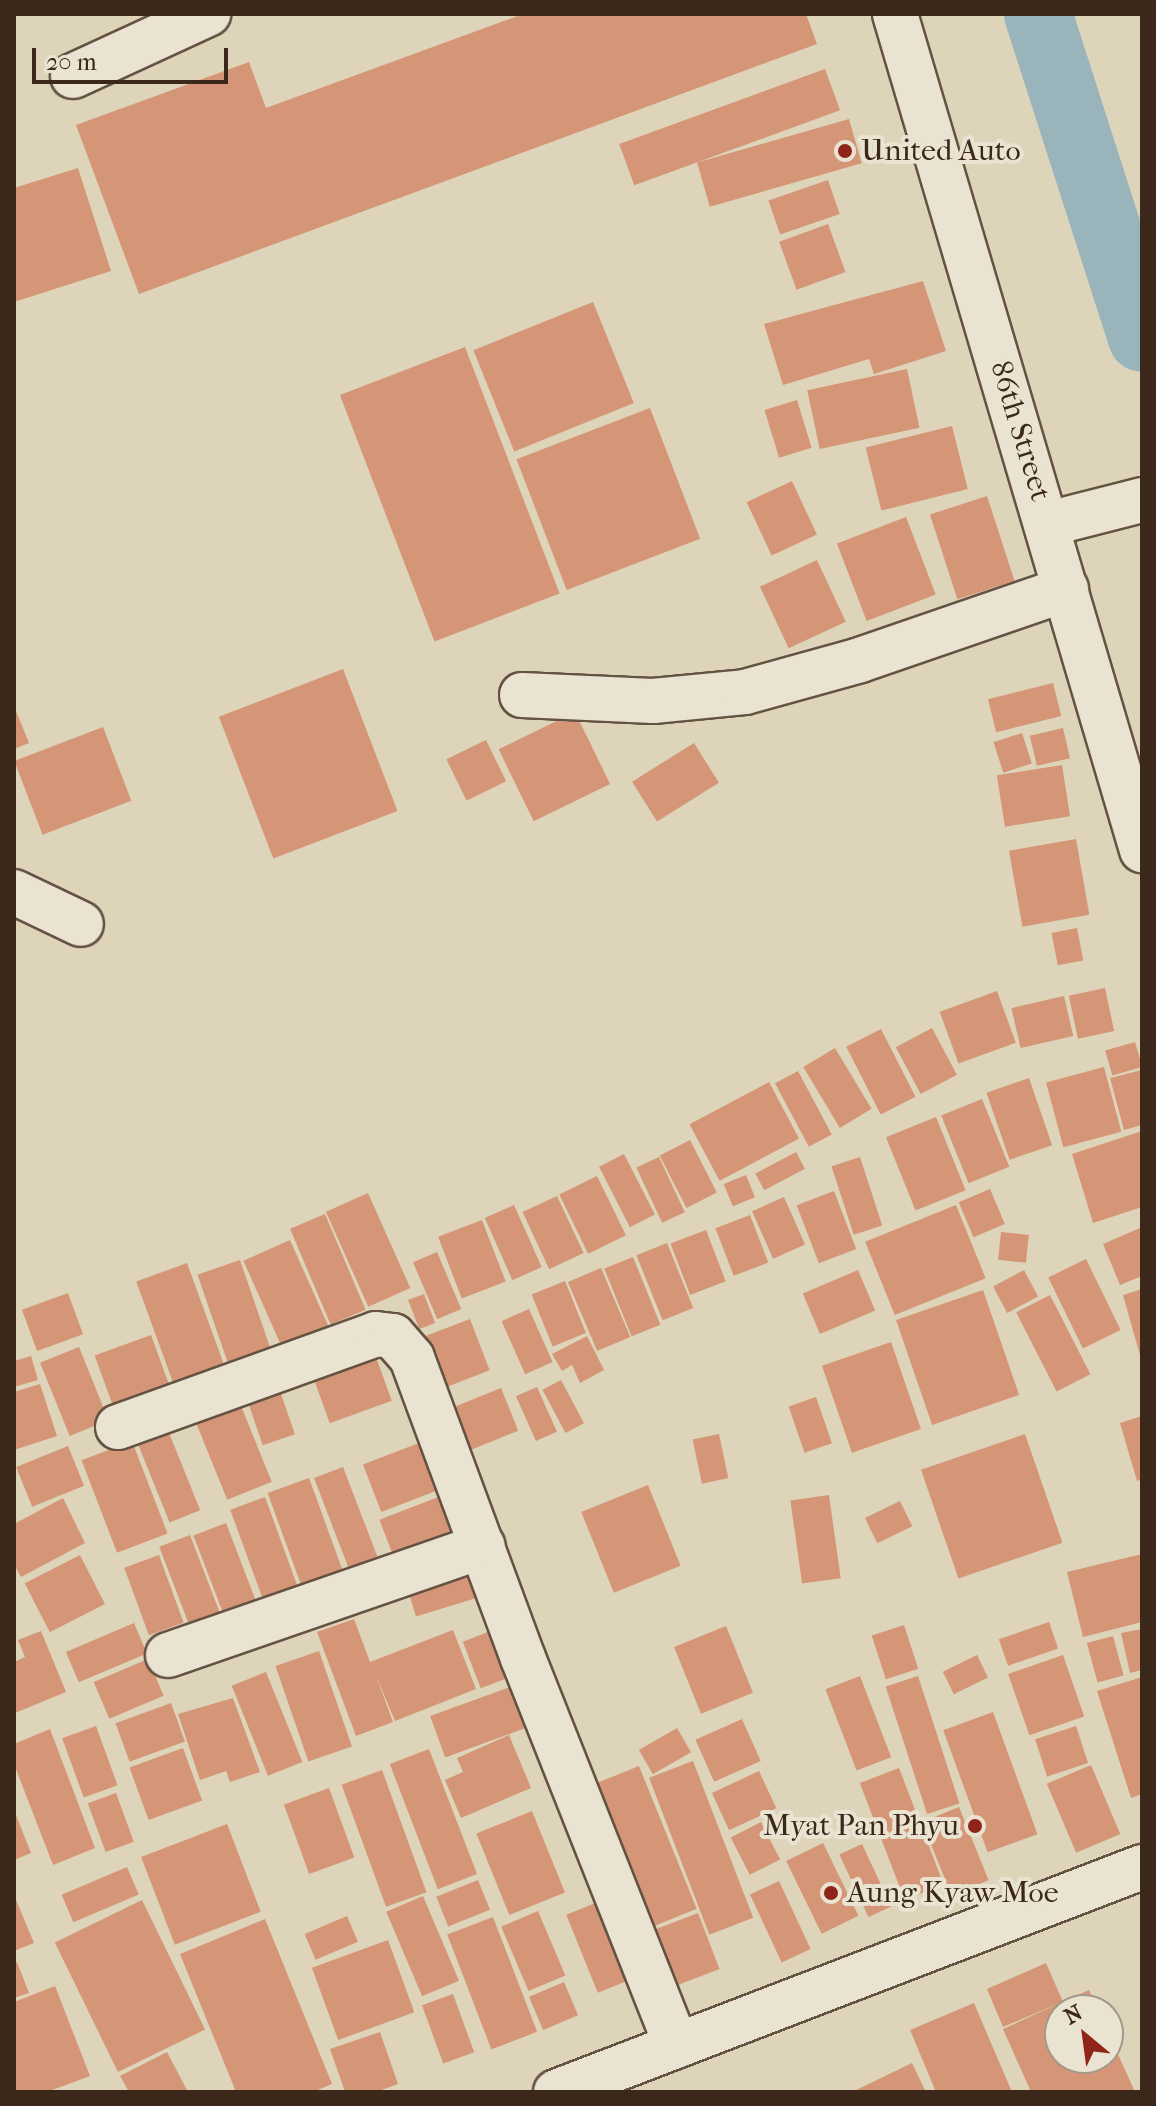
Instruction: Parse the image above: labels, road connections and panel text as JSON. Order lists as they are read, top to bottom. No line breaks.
{"streets":{"street":["86th Street"]},"places":["United Auto","Myat Pan Phyu","Aung Kyaw Moe"],"scale_bar":"20 m","north":"top left"}
